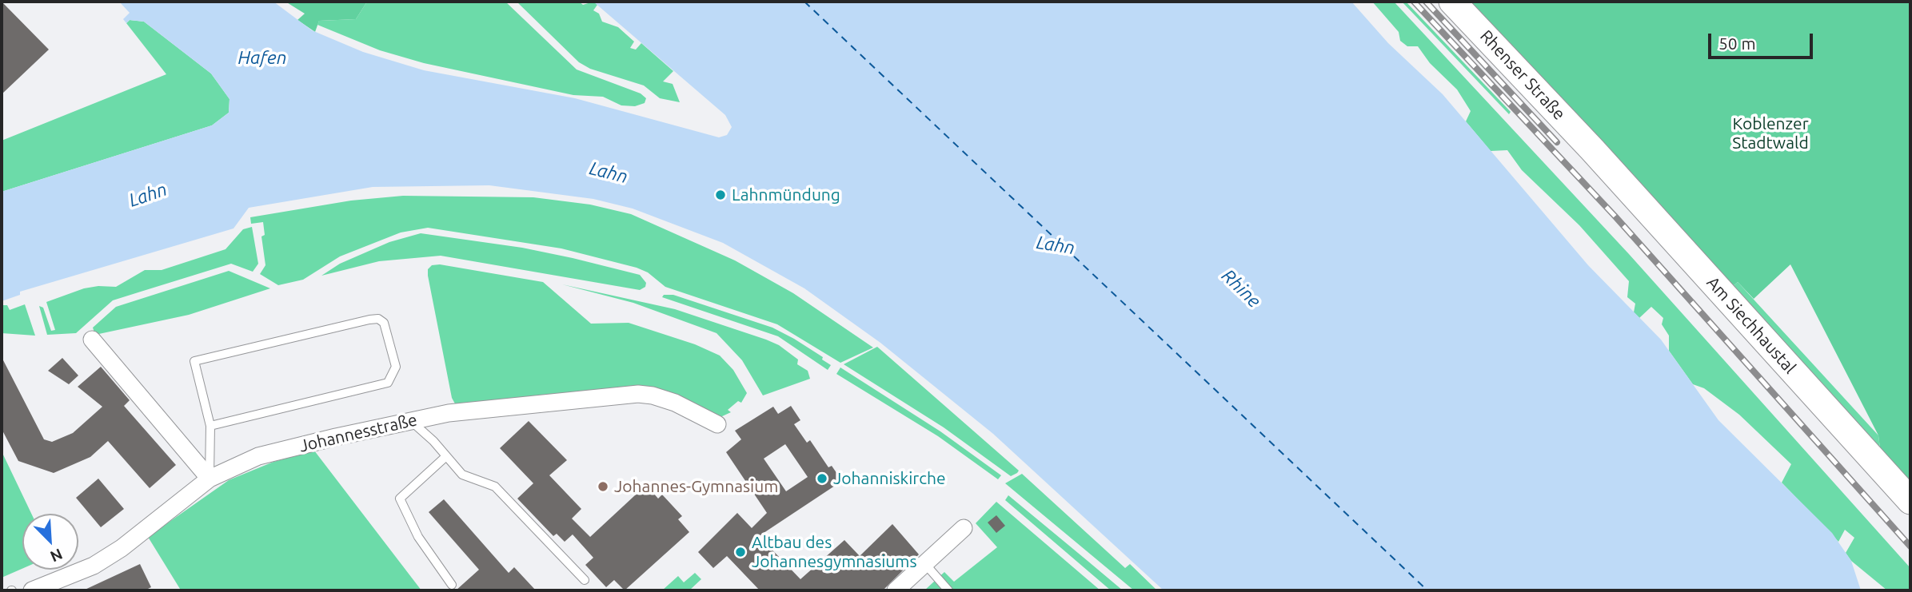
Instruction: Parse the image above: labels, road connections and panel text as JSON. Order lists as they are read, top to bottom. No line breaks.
{"streets":{"main road":["Rhenser Straße","Am Siechhaustal"],"street":["Johannesstraße"]},"crossings":[["Rhenser Straße","Am Siechhaustal"]],"water":["Hafen","Lahn","Rhine"],"parks":["Koblenzer Stadtwald"],"places":["Lahnmündung","Johanniskirche","Johannes-Gymnasium","Altbau des Johannesgymnasiums"],"scale_bar":"50 m","north":"bottom right"}
